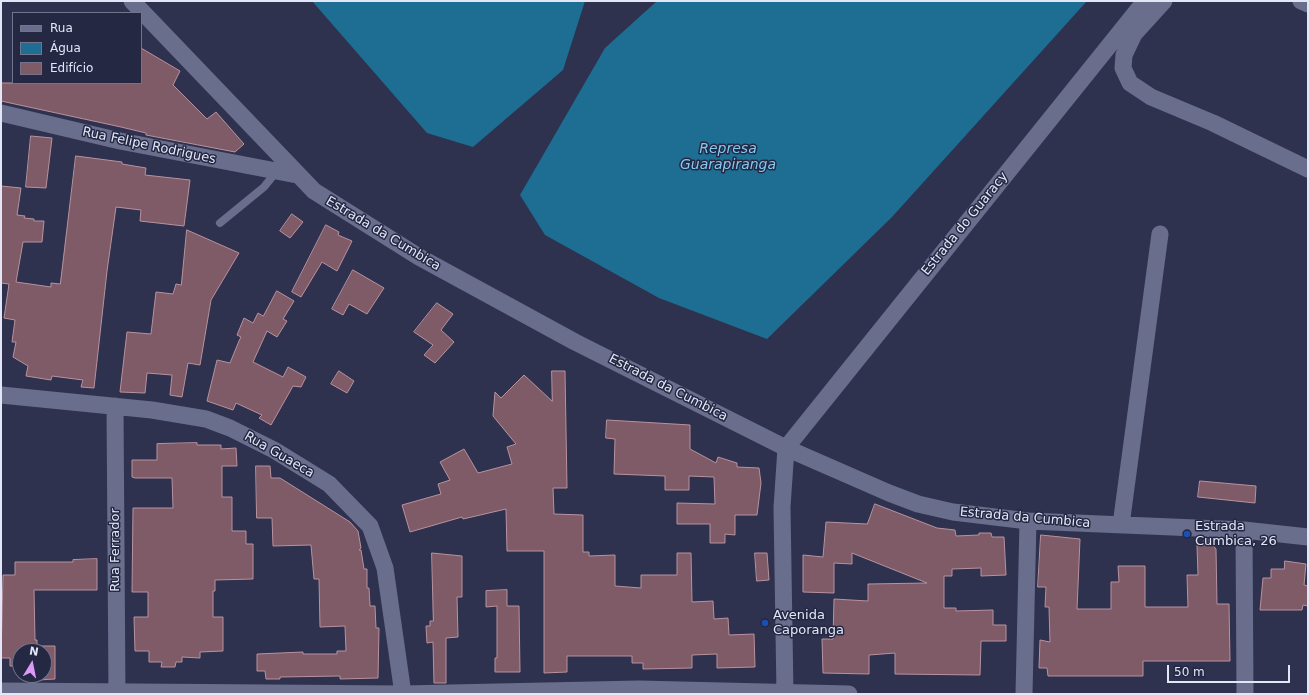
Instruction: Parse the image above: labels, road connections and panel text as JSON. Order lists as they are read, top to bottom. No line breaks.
{"streets":{"street":["Rua Felipe Rodrigues","Estrada do Guaracy","Estrada da Cumbica","Rua Guaeca","Rua Ferrador"]},"crossings":[["Rua Felipe Rodrigues","Estrada da Cumbica"],["Estrada do Guaracy","Estrada da Cumbica"],["Rua Guaeca","Rua Ferrador"]],"water":["Represa Guarapiranga"],"places":["Estrada Cumbica, 26","Avenida Caporanga"],"legend":["Rua","Água","Edifício"],"scale_bar":"50 m","north":"top"}
